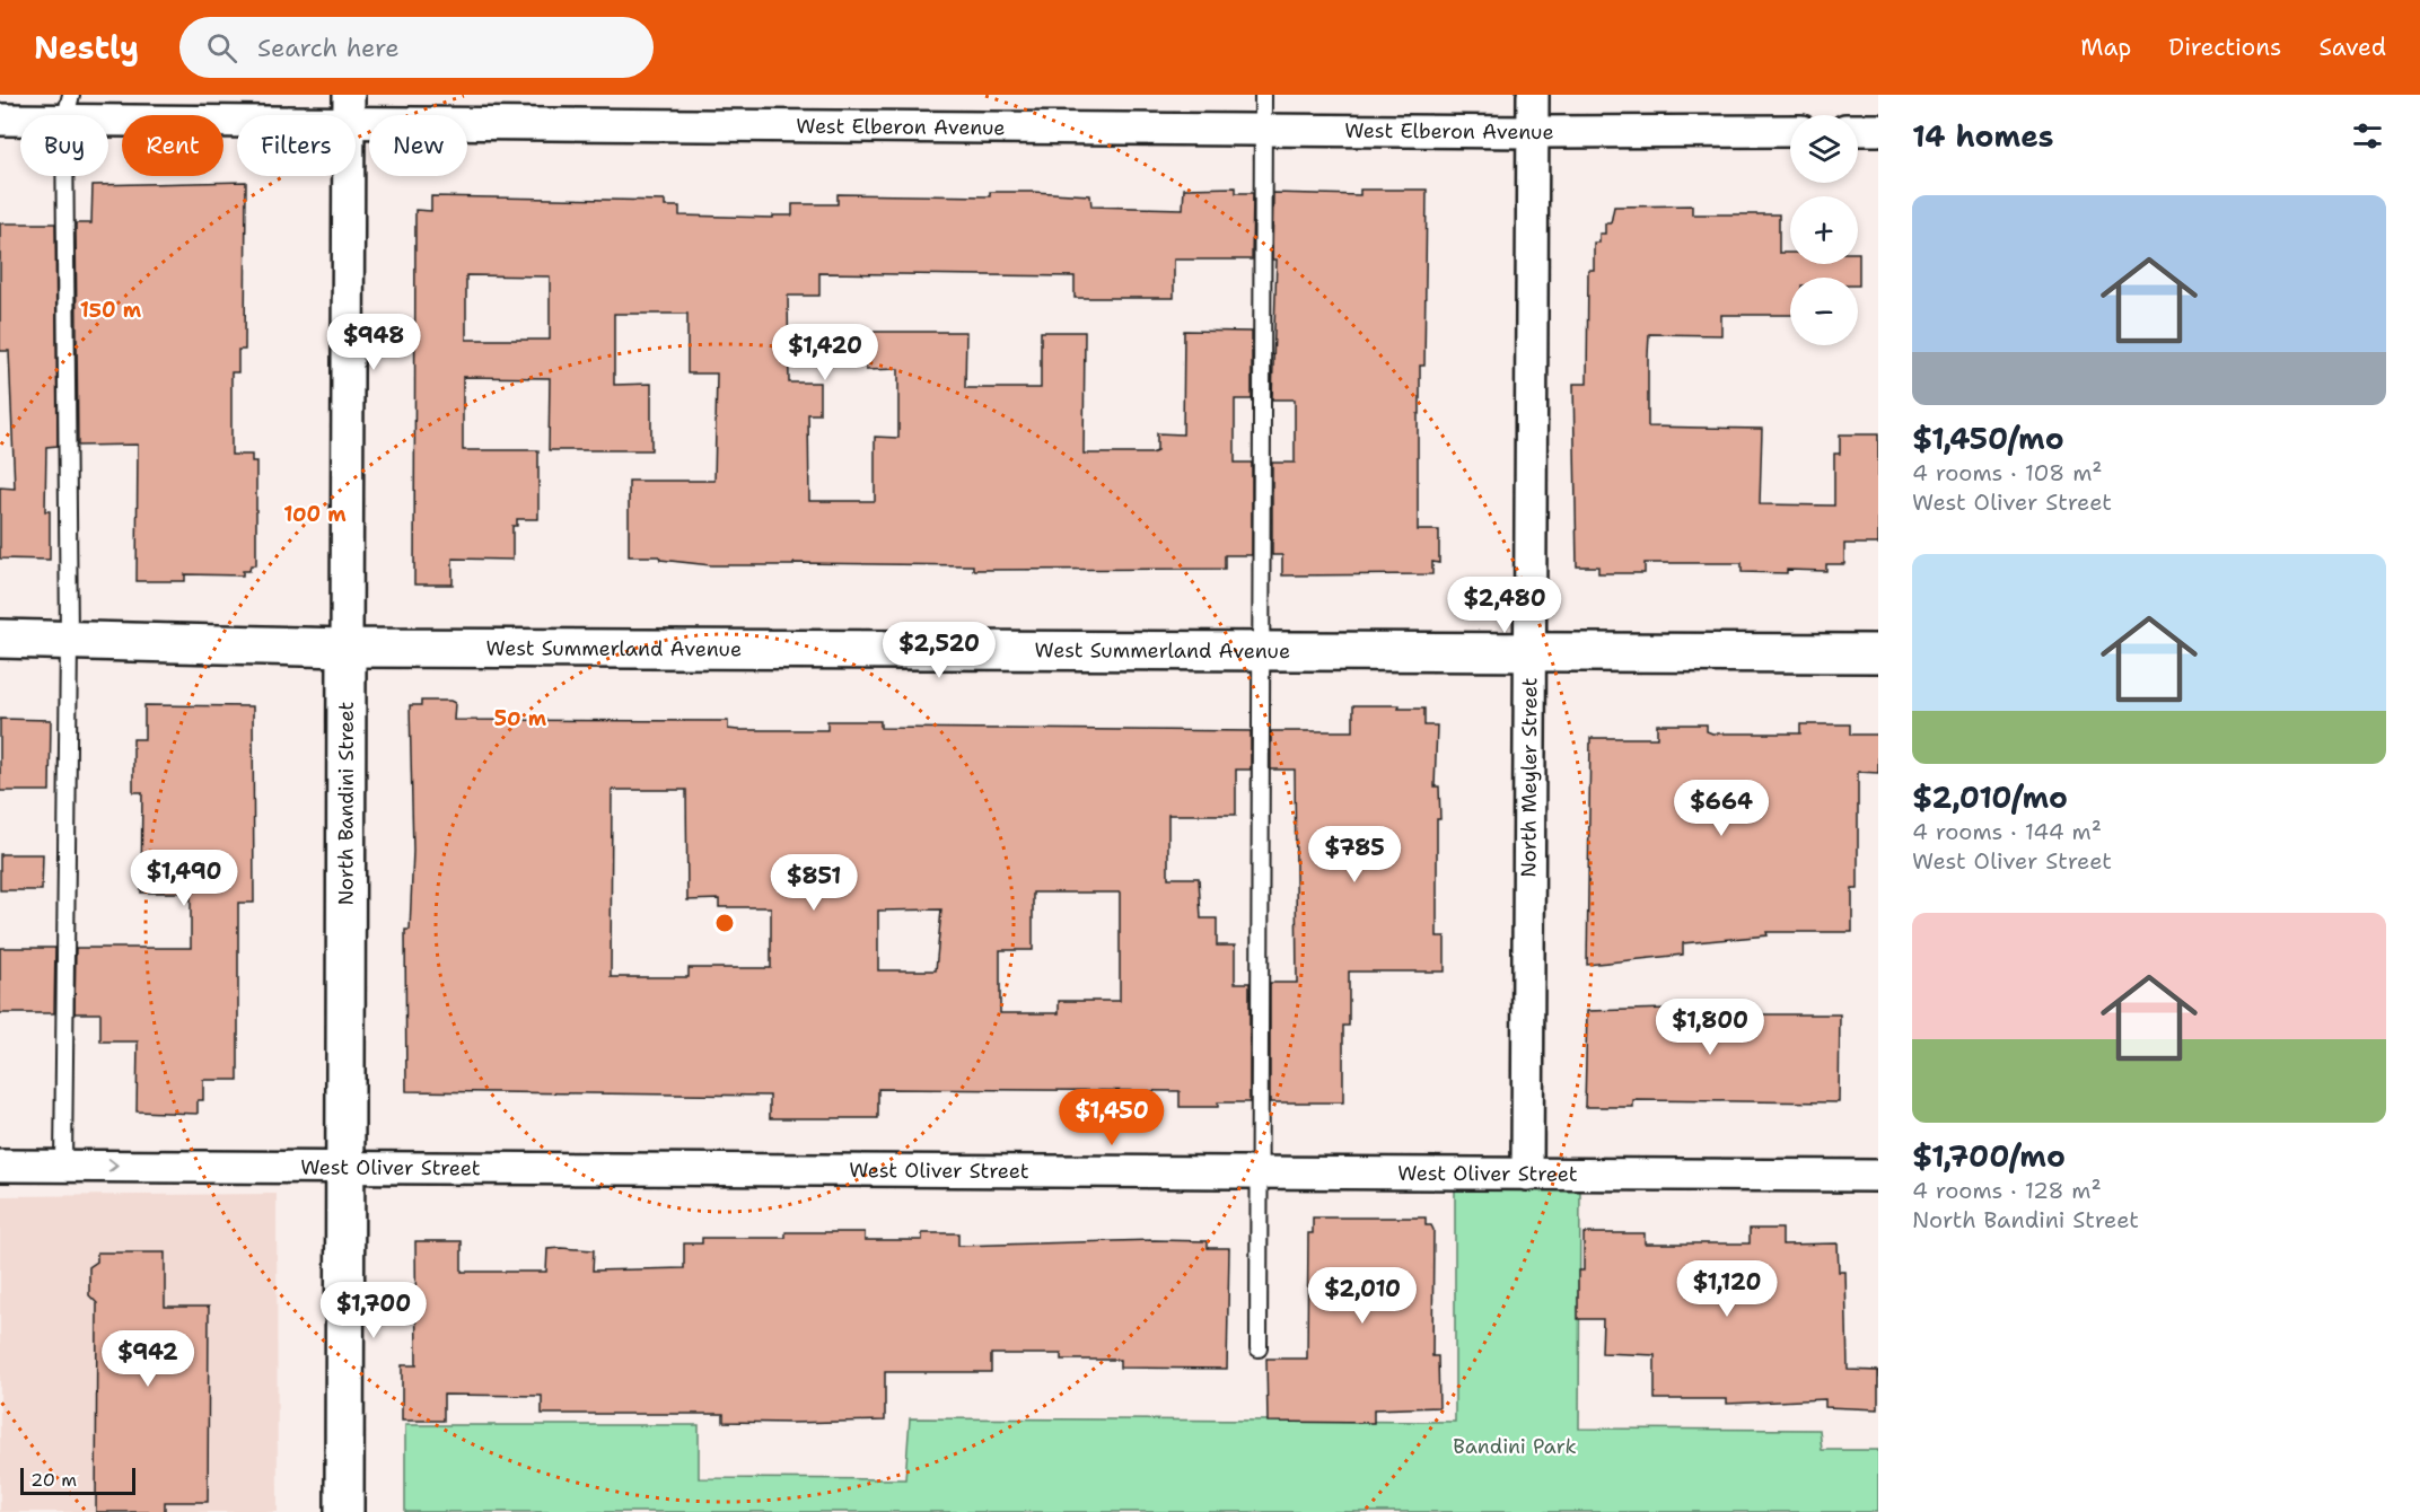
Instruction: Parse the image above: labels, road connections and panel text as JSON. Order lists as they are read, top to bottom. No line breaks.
{"streets":{"main road":["West Summerland Avenue","North Bandini Street"],"street":["West Elberon Avenue","North Meyler Street","West Oliver Street"]},"crossings":[["West Elberon Avenue","North Meyler Street"],["West Elberon Avenue","North Bandini Street"],["West Summerland Avenue","North Meyler Street"],["West Summerland Avenue","North Bandini Street"],["North Meyler Street","West Oliver Street"],["North Bandini Street","West Oliver Street"]],"parks":["Bandini Park"],"scale_bar":"20 m","page":{"header":"Nestly","search":"Search here","nav":["Map","Directions","Saved"],"heading":"14 homes","map_buttons":["+","−"],"chip":["Buy","Rent","Filters","New"],"list":[{"name":"$1,450/mo","note":"4 rooms · 108 m² · West Oliver Street"},{"name":"$2,010/mo","note":"4 rooms · 144 m² · West Oliver Street"},{"name":"$1,700/mo","note":"4 rooms · 128 m² · North Bandini Street"}],"price":["$948","$1,420","$2,480","$2,520","$664","$785","$1,490","$851","$1,800","$1,450","$1,120","$2,010","$1,700","$942"],"scale":"20 m"},"rings":["150 m","100 m","50 m"]}
